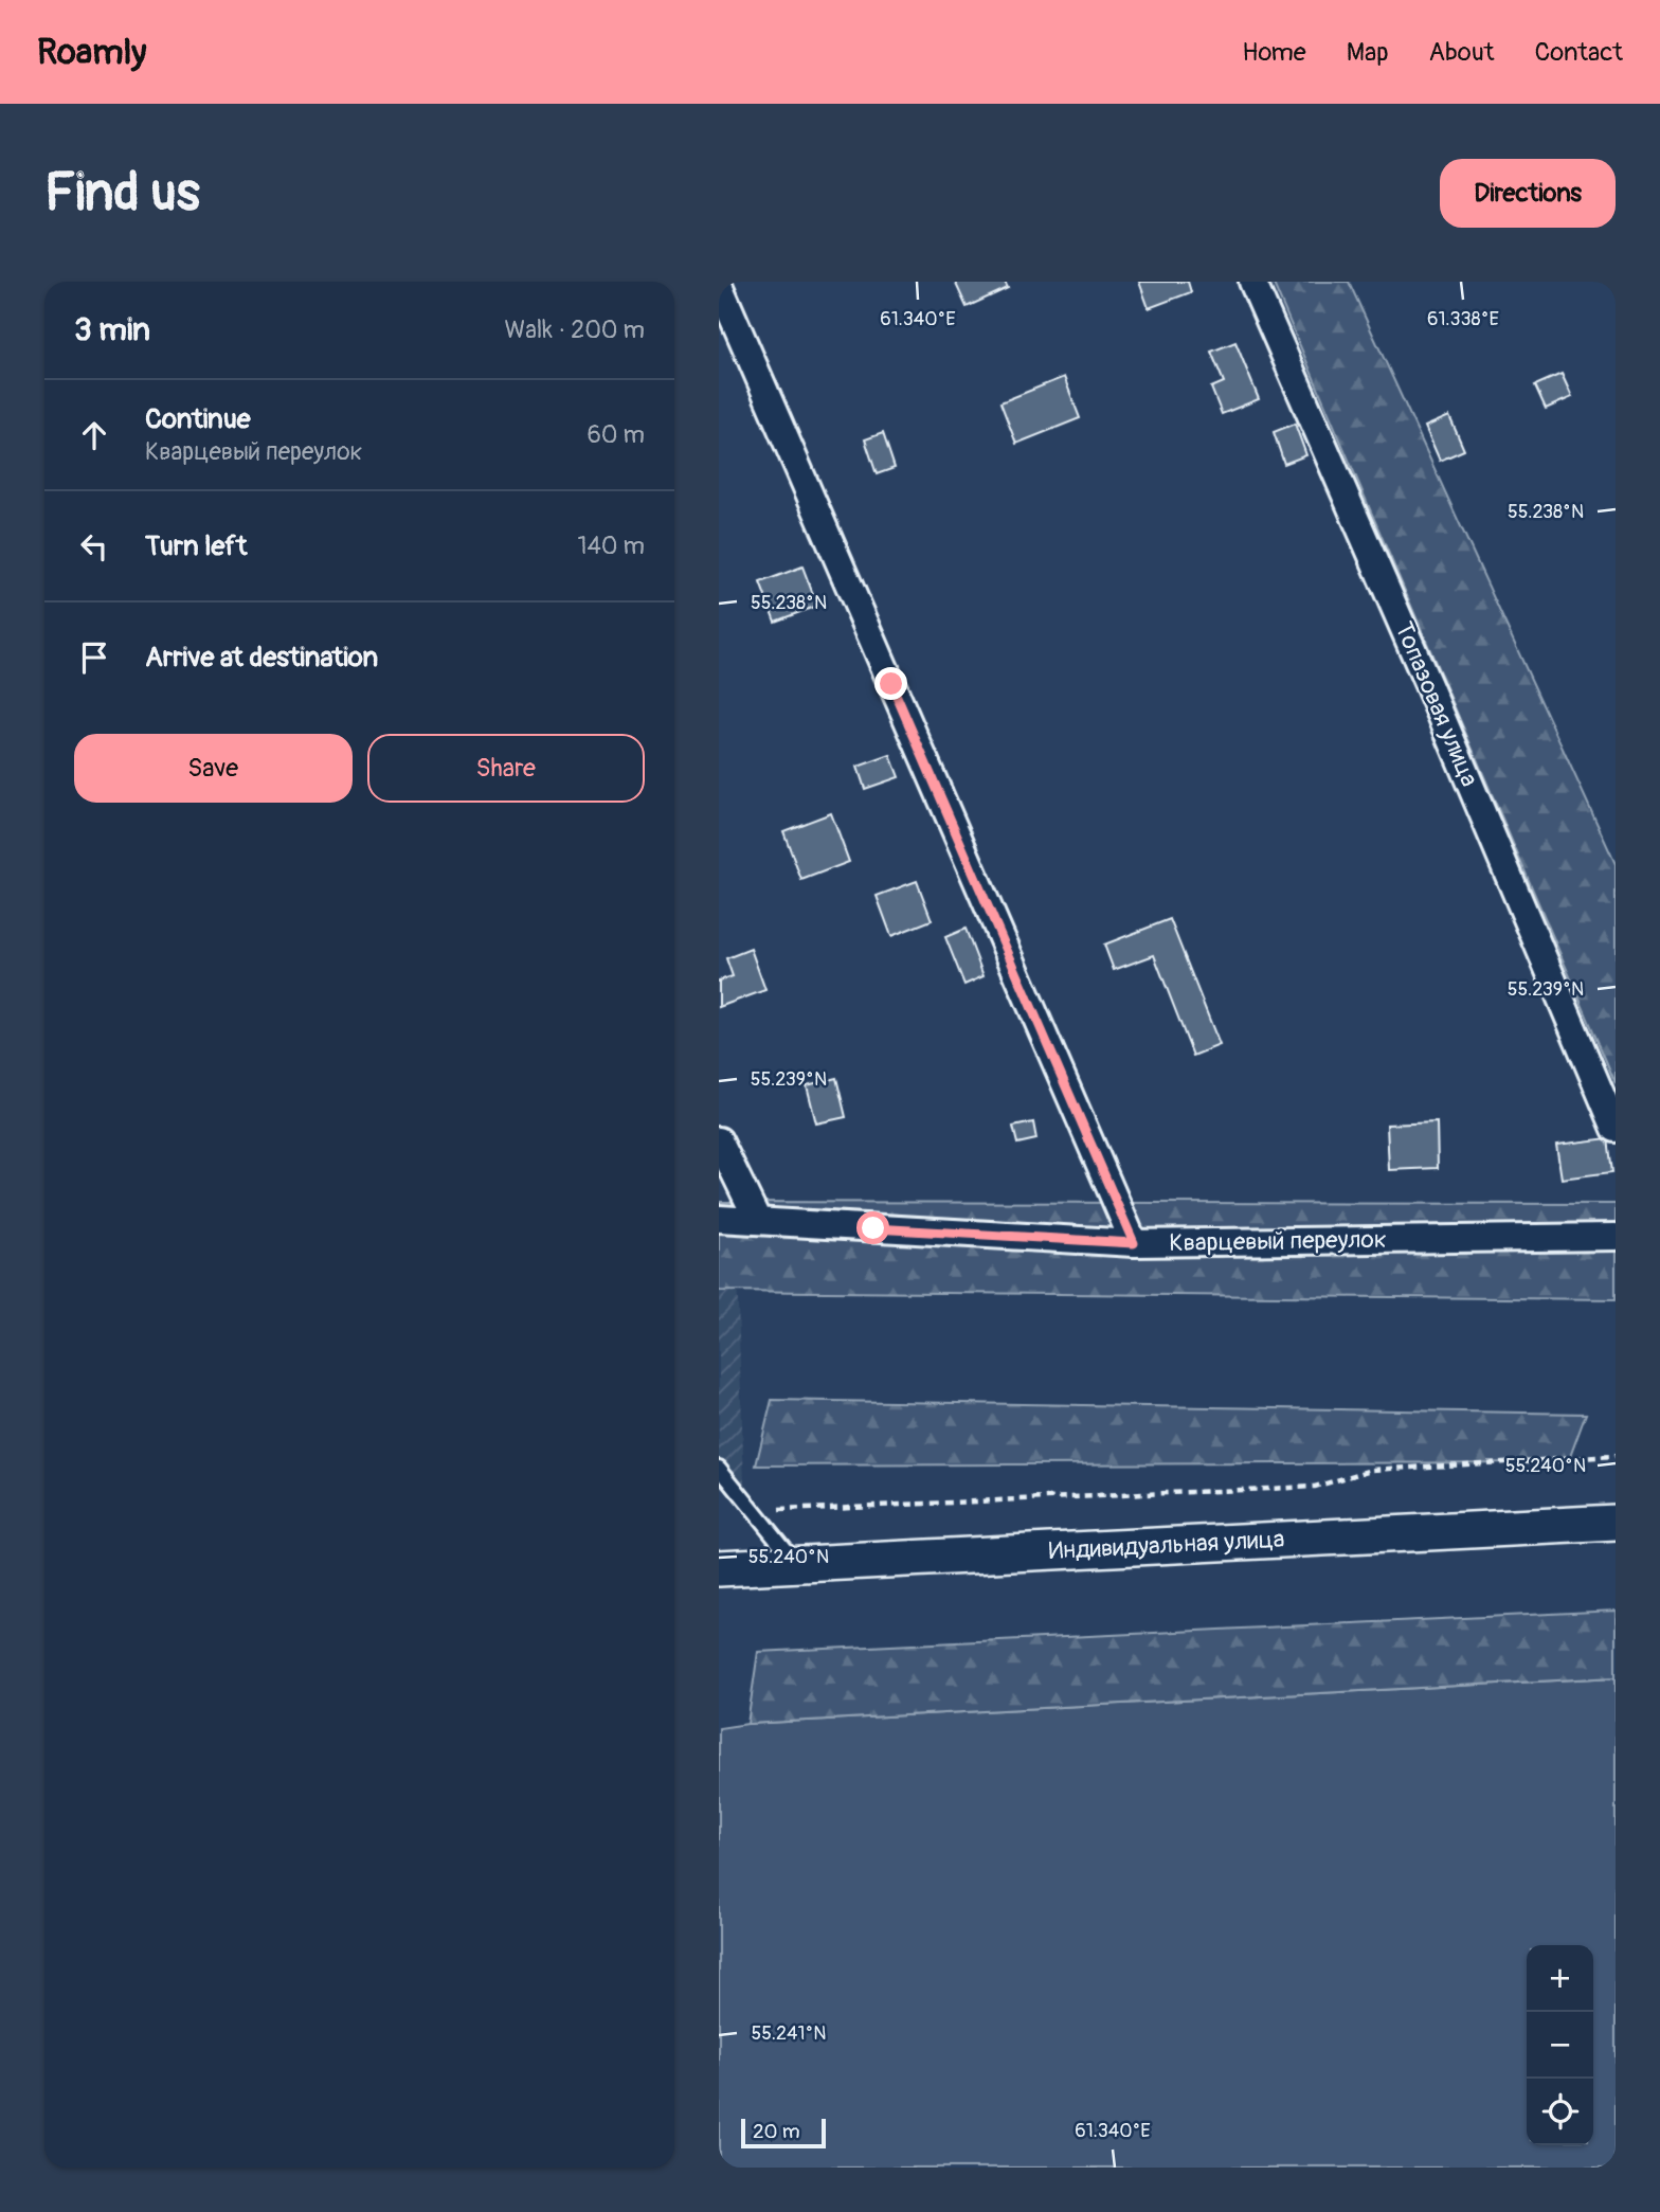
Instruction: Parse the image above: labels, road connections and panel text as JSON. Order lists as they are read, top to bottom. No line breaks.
{"streets":{"main road":["Индивидуальная улица"],"street":["Топазовая улица","Кварцевый переулок"]},"scale_bar":"20 m","page":{"header":"Roamly","nav":["Home","Map","About","Contact"],"buttons":["Directions",["Save","Share"]],"title":"Find us","heading":["3 min","Walk · 200 m"],"list":[["Continue","Кварцевый переулок","60 m"],["Turn left","140 m"],"Arrive at destination"],"map_buttons":["+","−"],"scale":"20 m"},"coordinates":["61.340°E","61.338°E","55.238°N","55.239°N","55.240°N","55.241°N"]}
